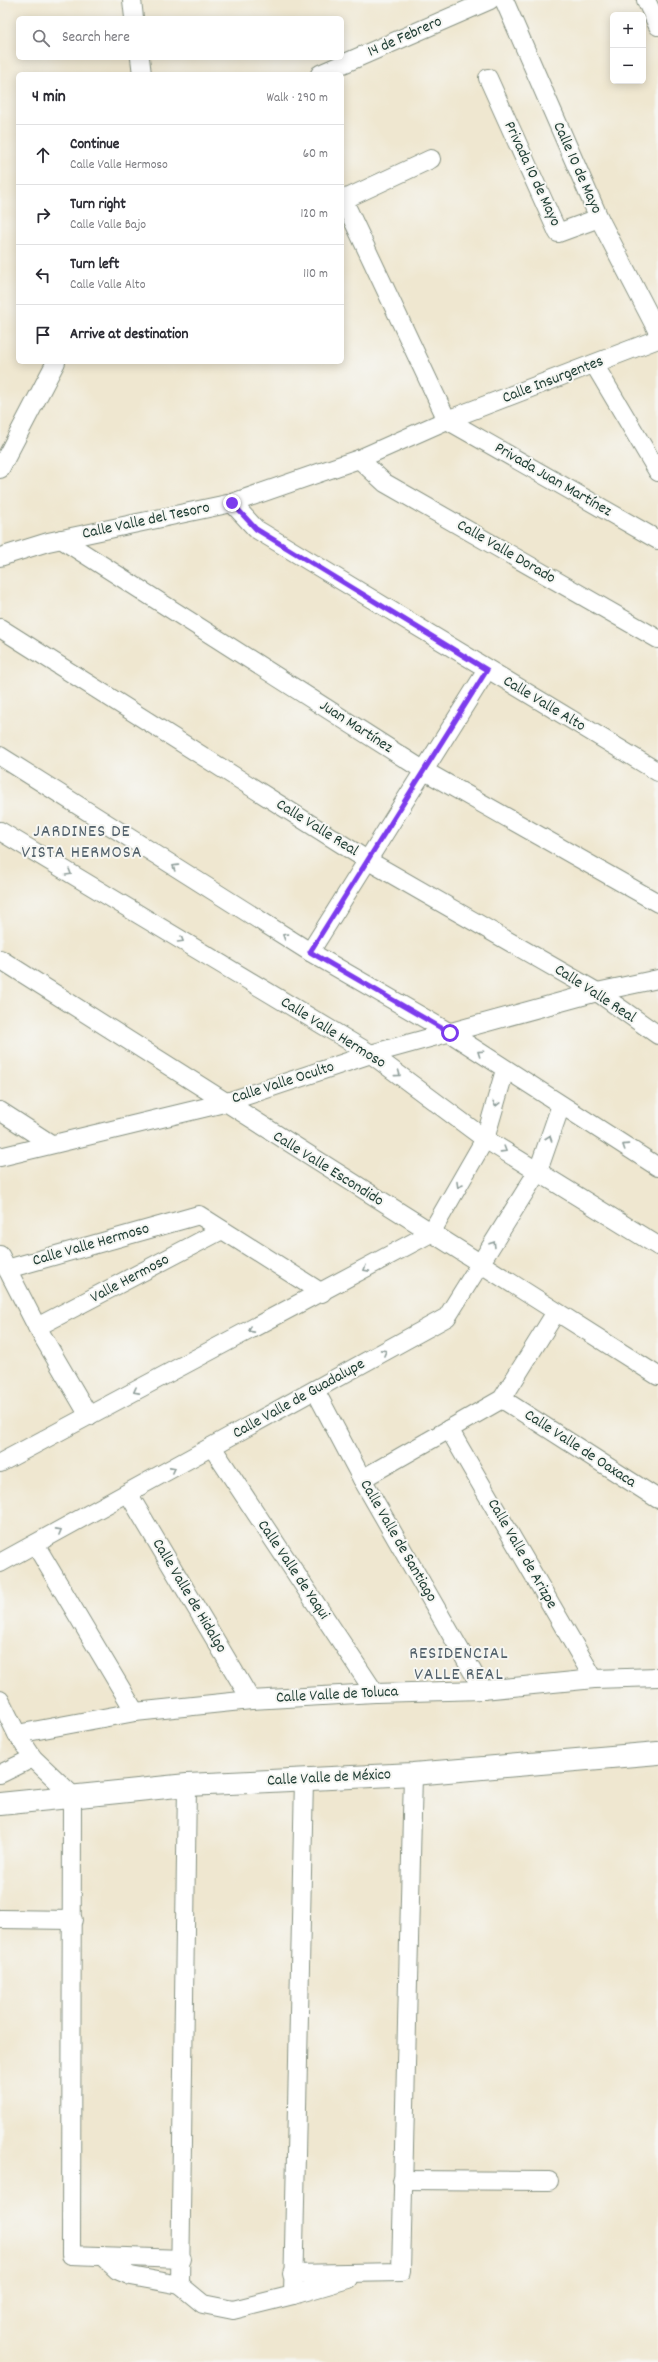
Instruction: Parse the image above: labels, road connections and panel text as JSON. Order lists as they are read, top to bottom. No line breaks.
{"streets":{"street":["14 de Febrero","Calle 10 de Mayo","Privada 10 de Mayo","Calle Insurgentes","Privada Juan Martínez","Calle Valle del Tesoro","Calle Valle Dorado","Calle Valle Alto","Juan Martínez","Calle Valle Real","Calle Valle Hermoso","Calle Valle Oculto","Calle Valle Escondido","Valle Hermoso","Calle Valle de Guadalupe","Calle Valle de Oaxaca","Calle Valle de Santiago","Calle Valle de Arizpe","Calle Valle de Yaqui","Calle Valle de Hidalgo","Calle Valle de Toluca","Calle Valle de México"]},"crossings":[["Calle 10 de Mayo","Privada 10 de Mayo"],["Calle Insurgentes","Privada Juan Martínez"],["Calle Insurgentes","Calle Valle del Tesoro"],["Privada Juan Martínez","Calle Valle del Tesoro"],["Calle Valle del Tesoro","Calle Valle Dorado"],["Calle Valle del Tesoro","Calle Valle Alto"],["Calle Valle del Tesoro","Juan Martínez"],["Calle Valle Real","Calle Valle Oculto"],["Calle Valle Hermoso","Calle Valle Oculto"],["Calle Valle Hermoso","Valle Hermoso"],["Calle Valle Hermoso","Calle Valle de Guadalupe"],["Calle Valle Oculto","Calle Valle Escondido"],["Calle Valle Escondido","Calle Valle de Guadalupe"],["Calle Valle de Guadalupe","Calle Valle de Santiago"],["Calle Valle de Guadalupe","Calle Valle de Yaqui"],["Calle Valle de Guadalupe","Calle Valle de Hidalgo"],["Calle Valle de Santiago","Calle Valle de Toluca"],["Calle Valle de Arizpe","Calle Valle de Toluca"],["Calle Valle de Yaqui","Calle Valle de Toluca"],["Calle Valle de Hidalgo","Calle Valle de Toluca"]],"districts":["JARDINES DE VISTA HERMOSA","RESIDENCIAL VALLE REAL"],"page":{"map_buttons":["+","−"],"search":"Search here","heading":["4 min","Walk · 290 m"],"list":[["Continue","Calle Valle Hermoso","60 m"],["Turn right","Calle Valle Bajo","120 m"],["Turn left","Calle Valle Alto","110 m"],"Arrive at destination"]}}
